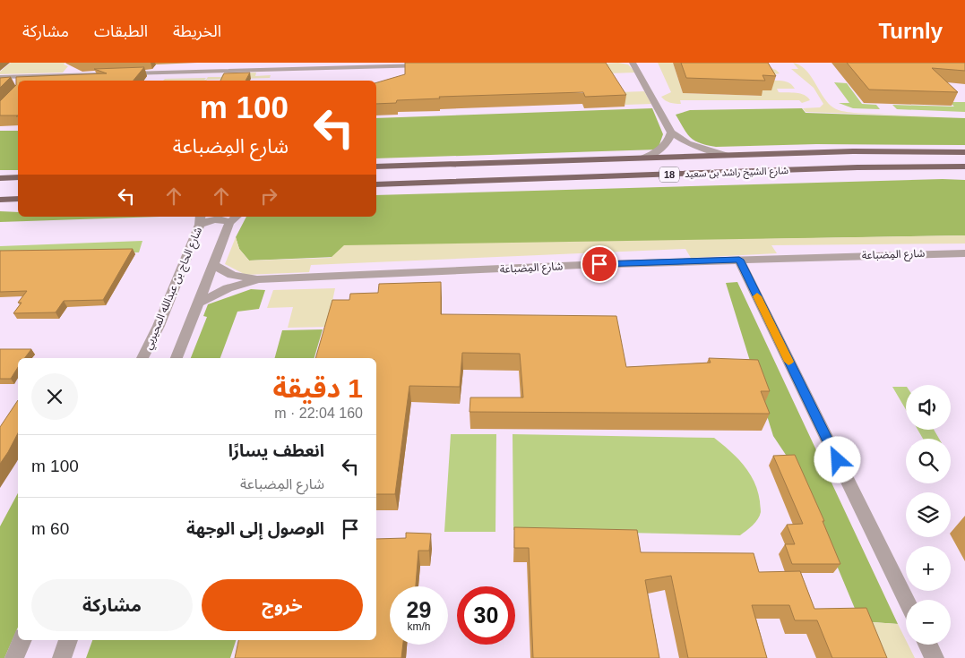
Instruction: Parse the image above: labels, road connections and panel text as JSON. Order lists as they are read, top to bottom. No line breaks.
{"streets":{"main road":["شارع الشيخ راشد بن سعيد","18"],"street":["شارع المِضباعة","شارع الحاج بن عبدالله المحيربي"]},"page":{"header":"Turnly","nav":["الخريطة","الطبقات","مشاركة"],"turn":["100 m","شارع المِضباعة"],"heading":["1 دقيقة","160 m · 22:04"],"map_buttons":["+","−"],"list":[{"name":"انعطف يسارًا","note":"شارع المِضباعة","value":"100 m"},{"name":"الوصول إلى الوجهة","value":"60 m"}],"buttons":["خروج","مشاركة"],"speed":"29 km/h","limit":"30"}}
